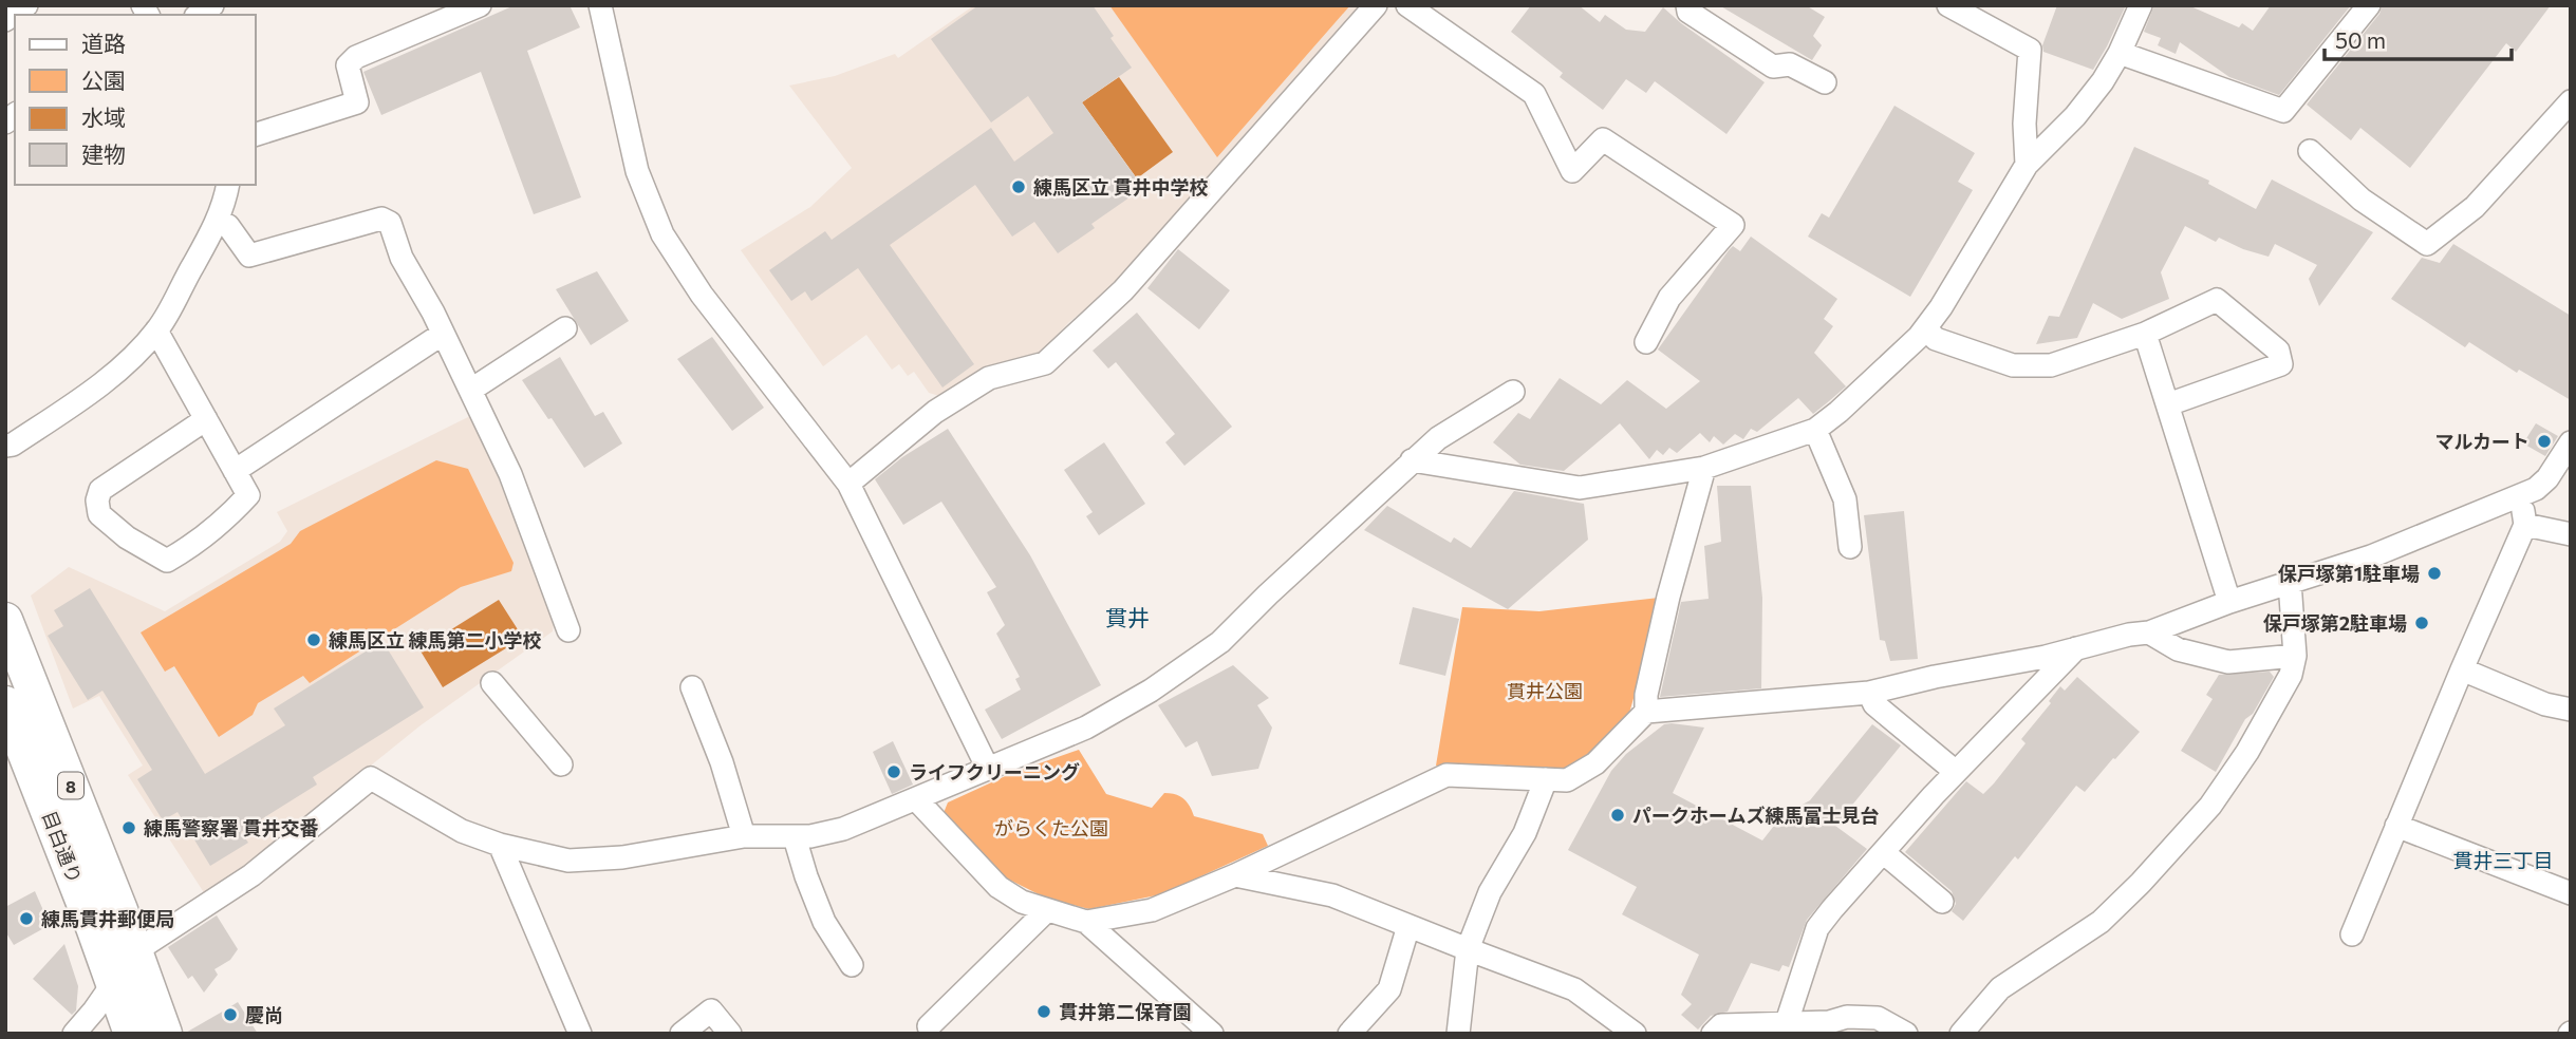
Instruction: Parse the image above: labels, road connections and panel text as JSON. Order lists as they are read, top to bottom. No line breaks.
{"streets":{"main road":["8","目白通り"]},"districts":["貫井","貫井三丁目"],"parks":["貫井公園","がらくた公園"],"places":["練馬区立 貫井中学校","マルカート","保戸塚第1駐車場","保戸塚第2駐車場","練馬区立 練馬第二小学校","ライフクリーニング","パークホームズ練馬富士見台","練馬警察署 貫井交番","練馬貫井郵便局","貫井第二保育園","慶尚"],"legend":["道路","公園","水域","建物"],"scale_bar":"50 m"}
